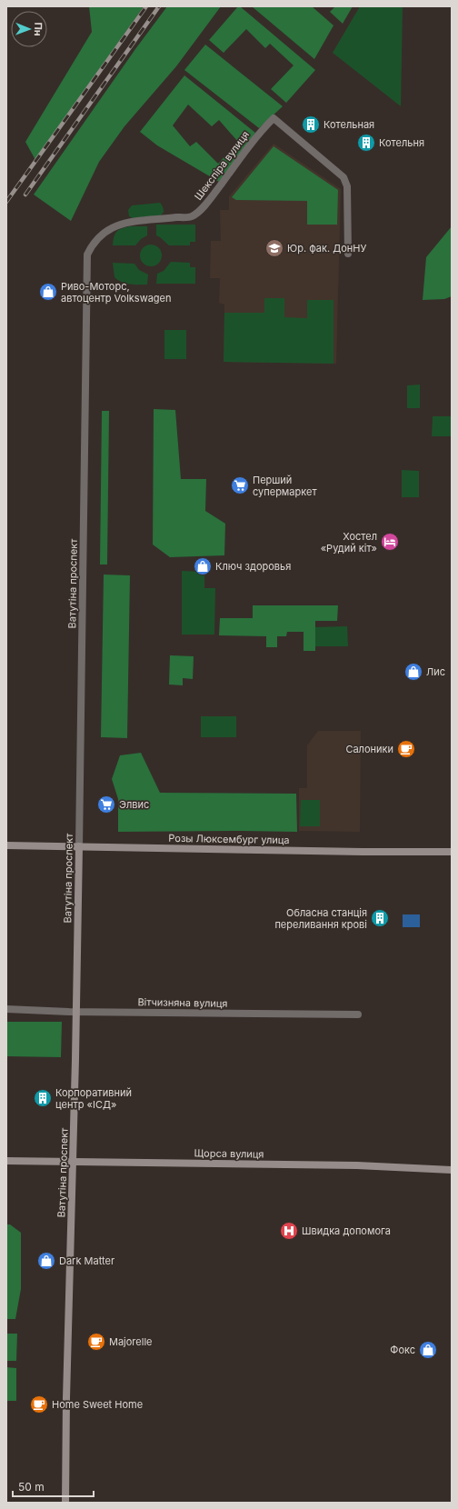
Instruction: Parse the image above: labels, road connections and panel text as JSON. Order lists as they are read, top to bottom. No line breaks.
{"streets":{"street":["Шекспіра вулиця","Ватутіна проспект","Розы Люксембург улица","Вітчизняна вулиця","Щорса вулиця"]},"crossings":[["Шекспіра вулиця","Ватутіна проспект"],["Ватутіна проспект","Розы Люксембург улица"],["Ватутіна проспект","Вітчизняна вулиця"],["Ватутіна проспект","Щорса вулиця"]],"places":{"building":["Котельная","Котельня","Обласна станція переливання крові","Корпоративний центр «ІСД»"],"school or university":["Юр. фак. ДонНУ"],"shop":["Риво-Моторс, автоцентр Volkswagen","Ключ здоровья","Лис","Dark Matter","Фокс"],"supermarket":["Перший супермаркет","Элвис"],"hotel":["Хостел «Рудий кіт»"],"cafe":["Салоники","Majorelle","Home Sweet Home"],"hospital":["Швидка допомога"]},"scale_bar":"50 m","north":"right"}
